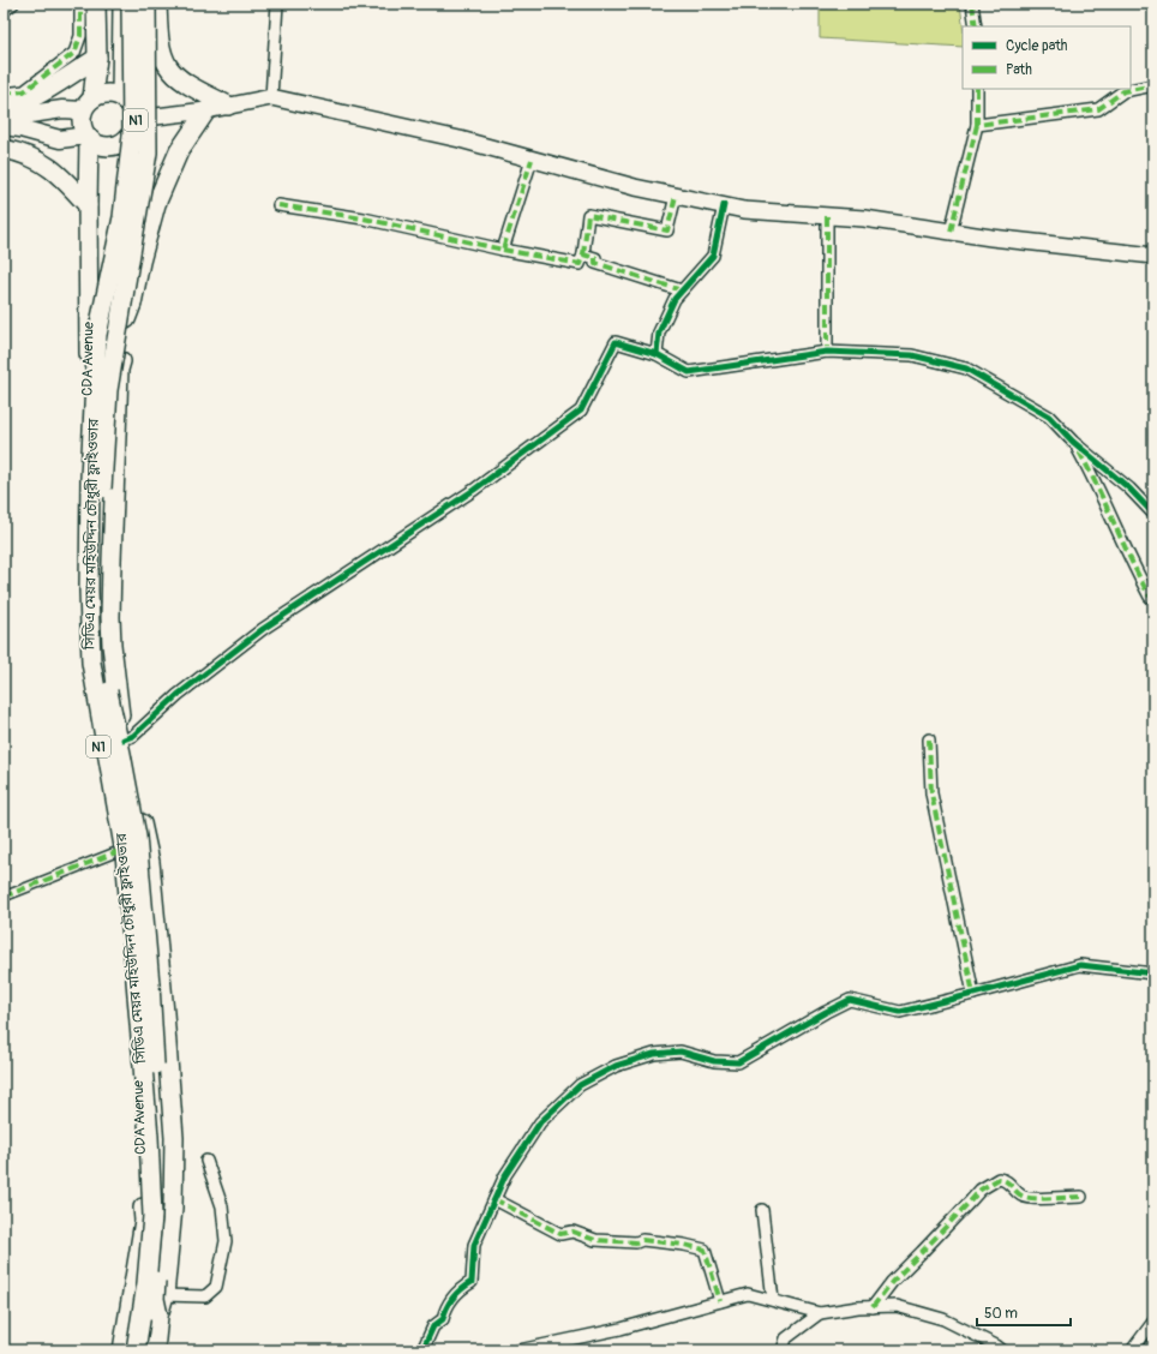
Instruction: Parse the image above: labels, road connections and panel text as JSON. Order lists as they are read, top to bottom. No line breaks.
{"streets":{"highway":["N1","CDA Avenue","সিডিএ মেয়র মহিউদ্দিন চৌধুরী ফ্লাইওভার"]},"crossings":[["N1","CDA Avenue"]],"legend":["Cycle path","Path"],"scale_bar":"50 m"}
